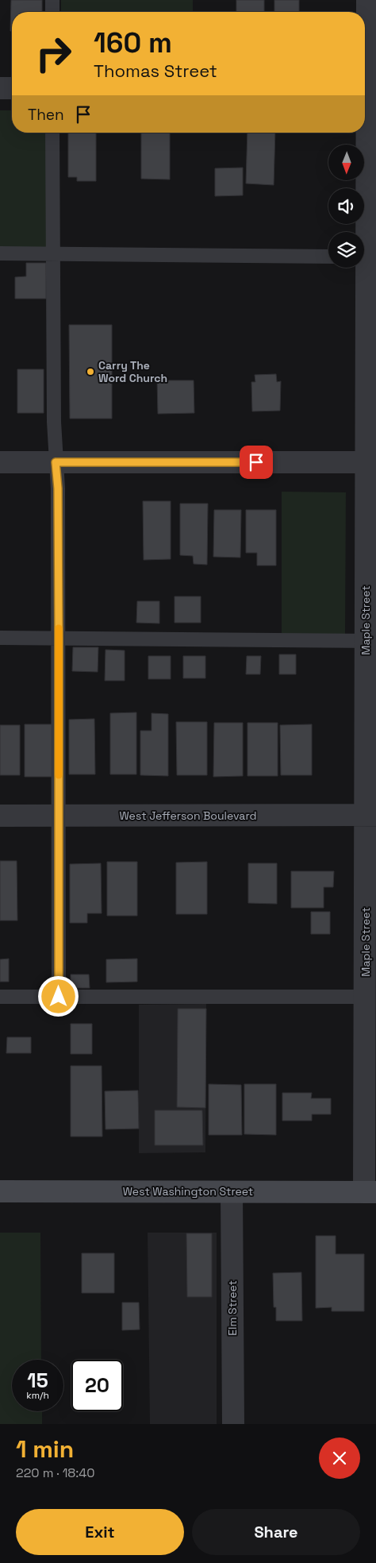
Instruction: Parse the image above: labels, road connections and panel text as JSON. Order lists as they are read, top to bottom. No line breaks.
{"streets":{"street":["Maple Street","West Jefferson Boulevard","West Washington Street","Elm Street"]},"crossings":[["Maple Street","West Jefferson Boulevard"],["Maple Street","West Washington Street"],["West Washington Street","Elm Street"]],"places":["Carry The Word Church"],"north":"bottom","page":{"turn":["160 m","Thomas Street"],"then":"Then","speed":"15 km/h","limit":"20","heading":["1 min","220 m · 18:40"],"buttons":["Exit","Share"]}}
